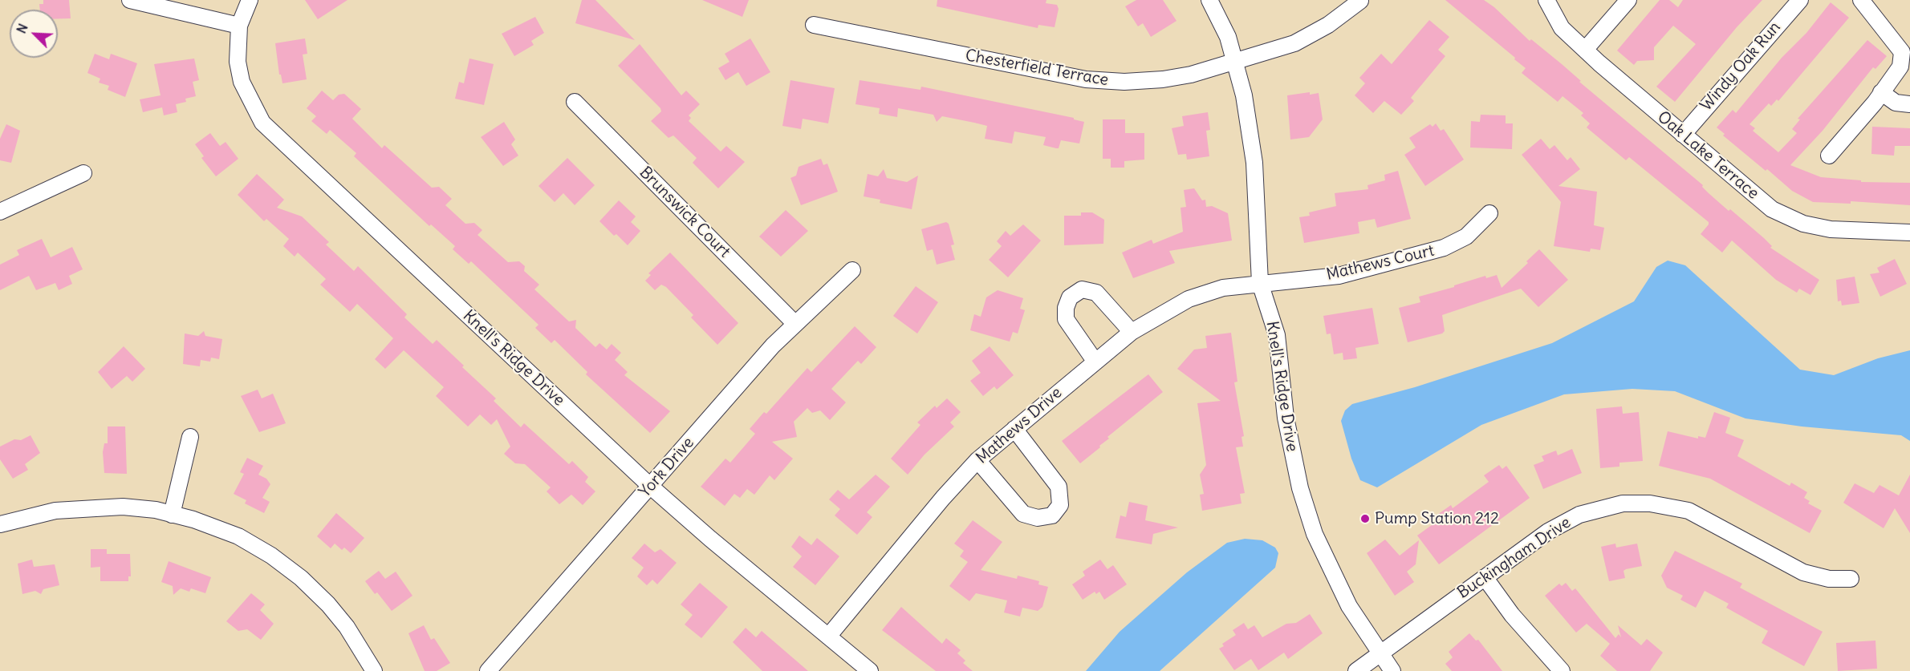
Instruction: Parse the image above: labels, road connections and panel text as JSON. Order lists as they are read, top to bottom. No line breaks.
{"streets":{"street":["Windy Oak Run","Chesterfield Terrace","Oak Lake Terrace","Brunswick Court","Mathews Court","Knell's Ridge Drive","Mathews Drive","York Drive","Buckingham Drive"]},"crossings":[["Windy Oak Run","Oak Lake Terrace"],["Chesterfield Terrace","Knell's Ridge Drive"],["Brunswick Court","York Drive"],["Mathews Court","Knell's Ridge Drive"],["Mathews Court","Mathews Drive"],["Knell's Ridge Drive","Mathews Drive"],["Knell's Ridge Drive","York Drive"],["Knell's Ridge Drive","Buckingham Drive"]],"places":["Pump Station 212"],"north":"top left"}
